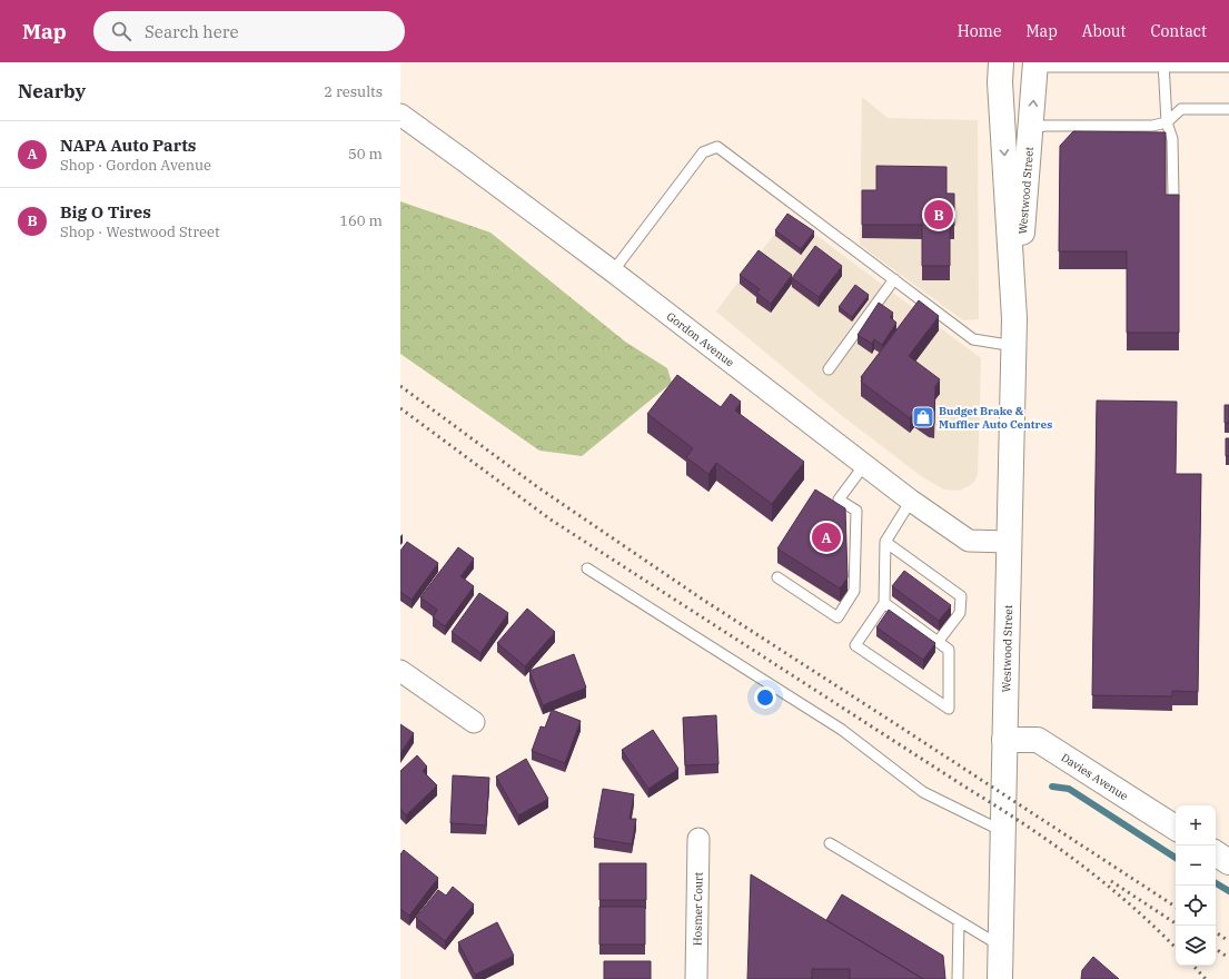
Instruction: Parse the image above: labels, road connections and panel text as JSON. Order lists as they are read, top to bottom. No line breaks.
{"streets":{"main road":["Westwood Street","Davies Avenue"],"street":["Gordon Avenue","Hosmer Court"]},"crossings":[["Westwood Street","Gordon Avenue"],["Westwood Street","Davies Avenue"]],"places":{"shop":["Budget Brake & Muffler Auto Centres"]},"page":{"header":"Map","search":"Search here","nav":["Home","Map","About","Contact"],"heading":["Nearby","2 results"],"list":[{"mark":"A","name":"NAPA Auto Parts","note":"Shop · Gordon Avenue","value":"50 m"},{"mark":"B","name":"Big O Tires","note":"Shop · Westwood Street","value":"160 m"}],"pins":["B","A"],"map_buttons":["+","−"]}}
